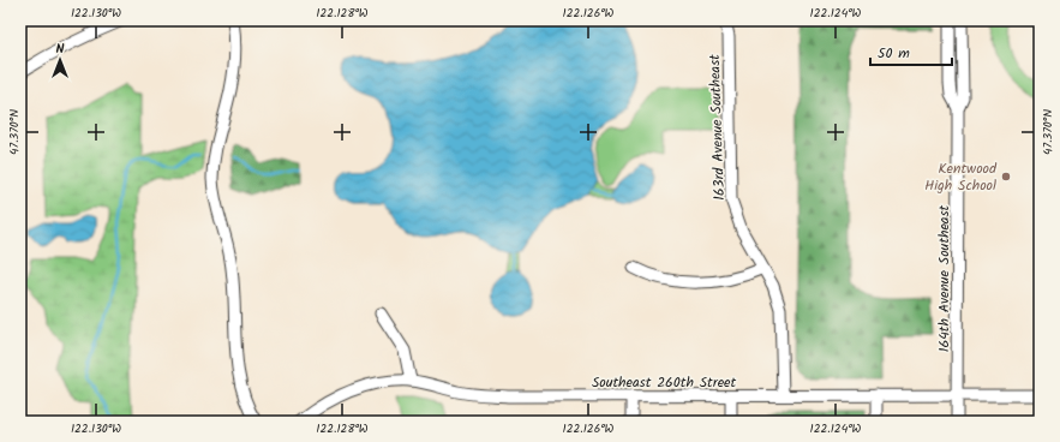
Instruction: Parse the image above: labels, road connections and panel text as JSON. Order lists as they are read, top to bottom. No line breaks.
{"streets":{"street":["163rd Avenue Southeast","164th Avenue Southeast","Southeast 260th Street"]},"crossings":[["163rd Avenue Southeast","Southeast 260th Street"],["164th Avenue Southeast","Southeast 260th Street"]],"places":["Kentwood High School"],"scale_bar":"50 m","north":"top","coordinates":["122.130°W","122.128°W","122.126°W","122.124°W","47.370°N"]}
